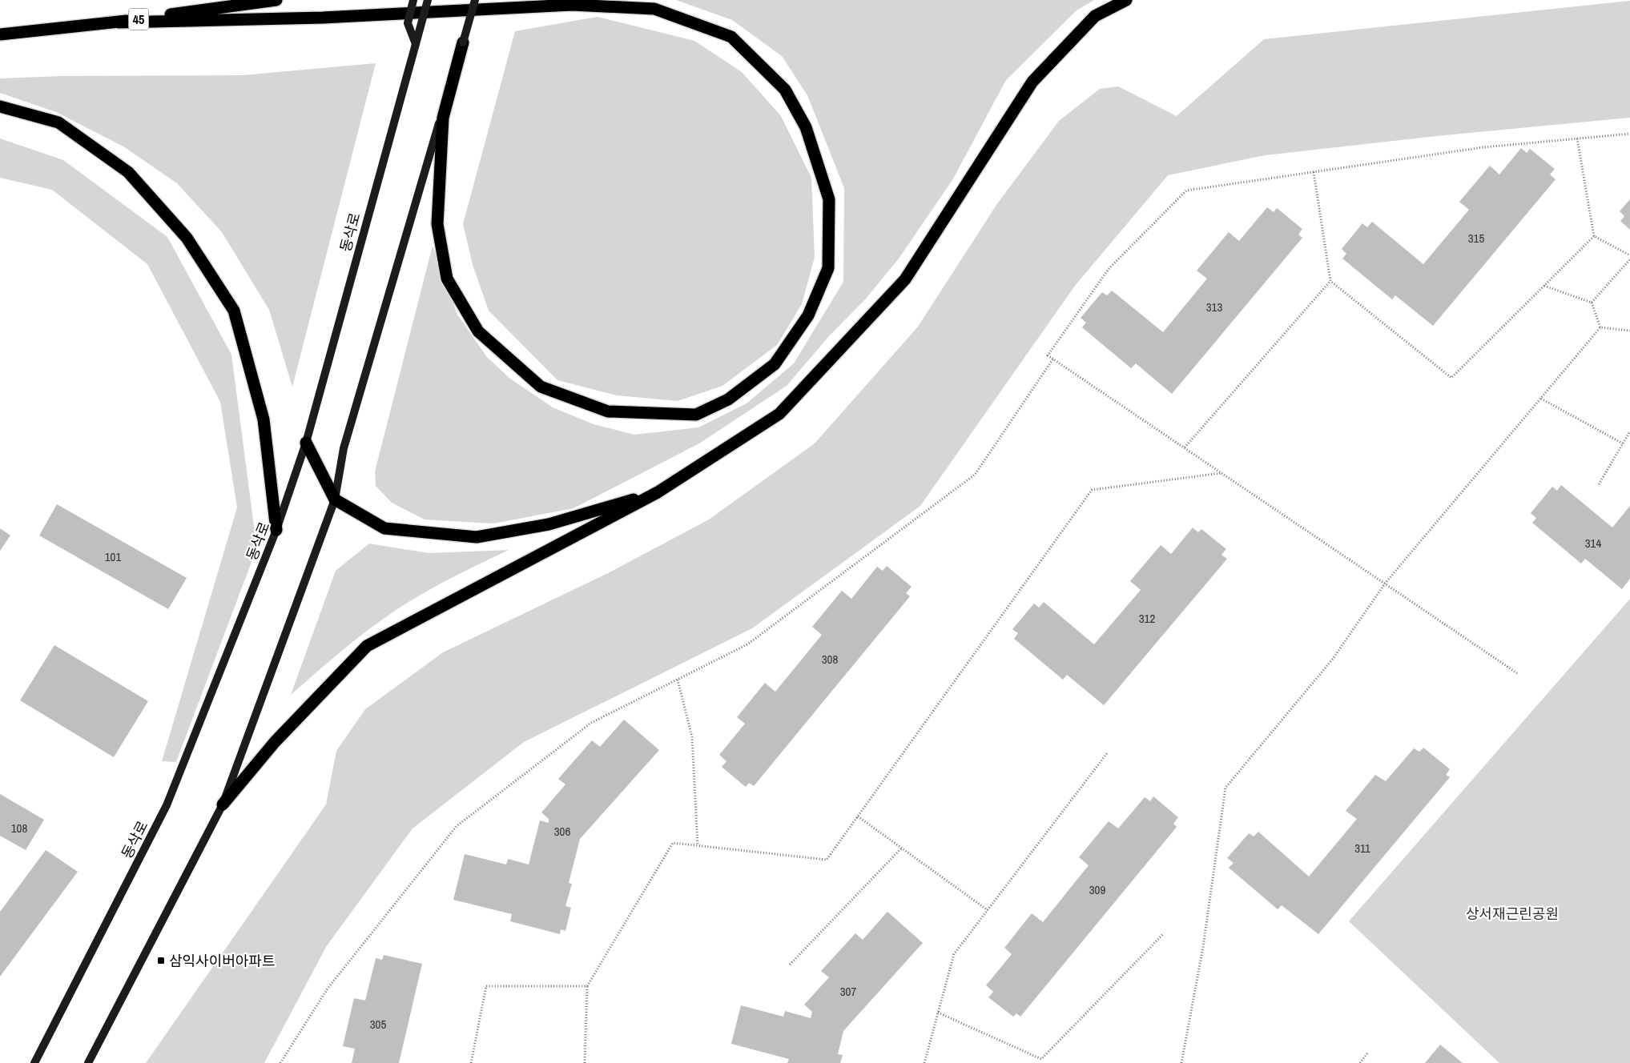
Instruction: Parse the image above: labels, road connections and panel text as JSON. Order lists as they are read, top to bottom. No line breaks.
{"streets":{"highway":["45"],"main road":["동삭로"]},"parks":["상서재근린공원"],"places":{"transit":["삼익사이버아파트"]},"house_numbers":["315","313","314","101","312","308","108","306","311","309","307","305"]}
